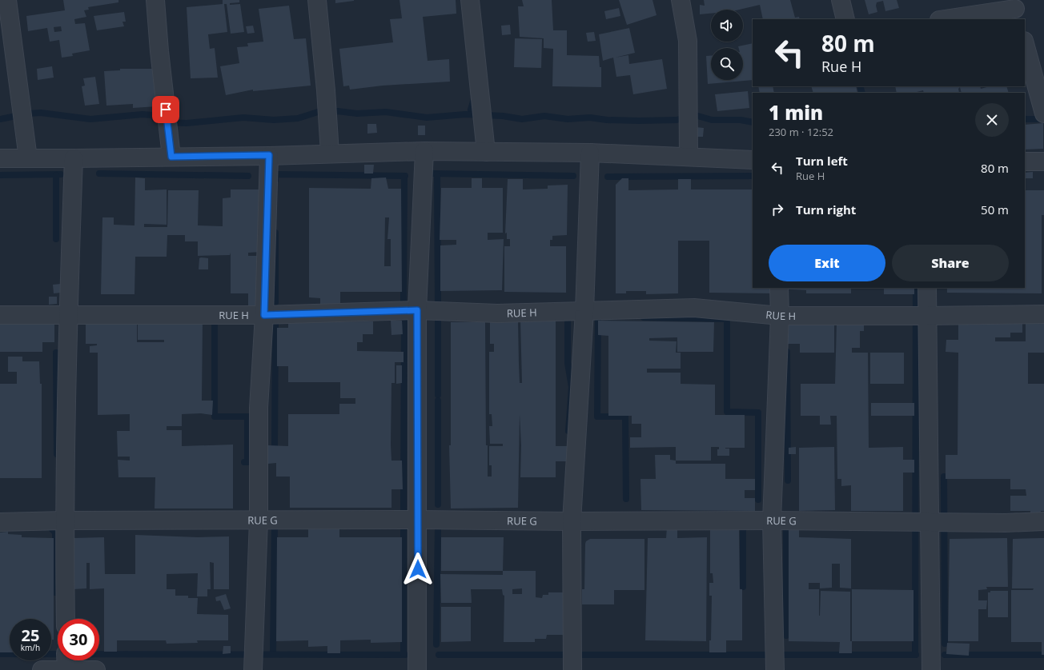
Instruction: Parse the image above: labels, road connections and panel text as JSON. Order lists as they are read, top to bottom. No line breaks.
{"streets":{"street":["RUE H","RUE G"]},"page":{"turn":["80 m","Rue H"],"heading":["1 min","230 m · 12:52"],"list":[{"name":"Turn left","note":"Rue H","value":"80 m"},{"name":"Turn right","value":"50 m"}],"buttons":["Exit","Share"],"speed":"25 km/h","limit":"30"}}
